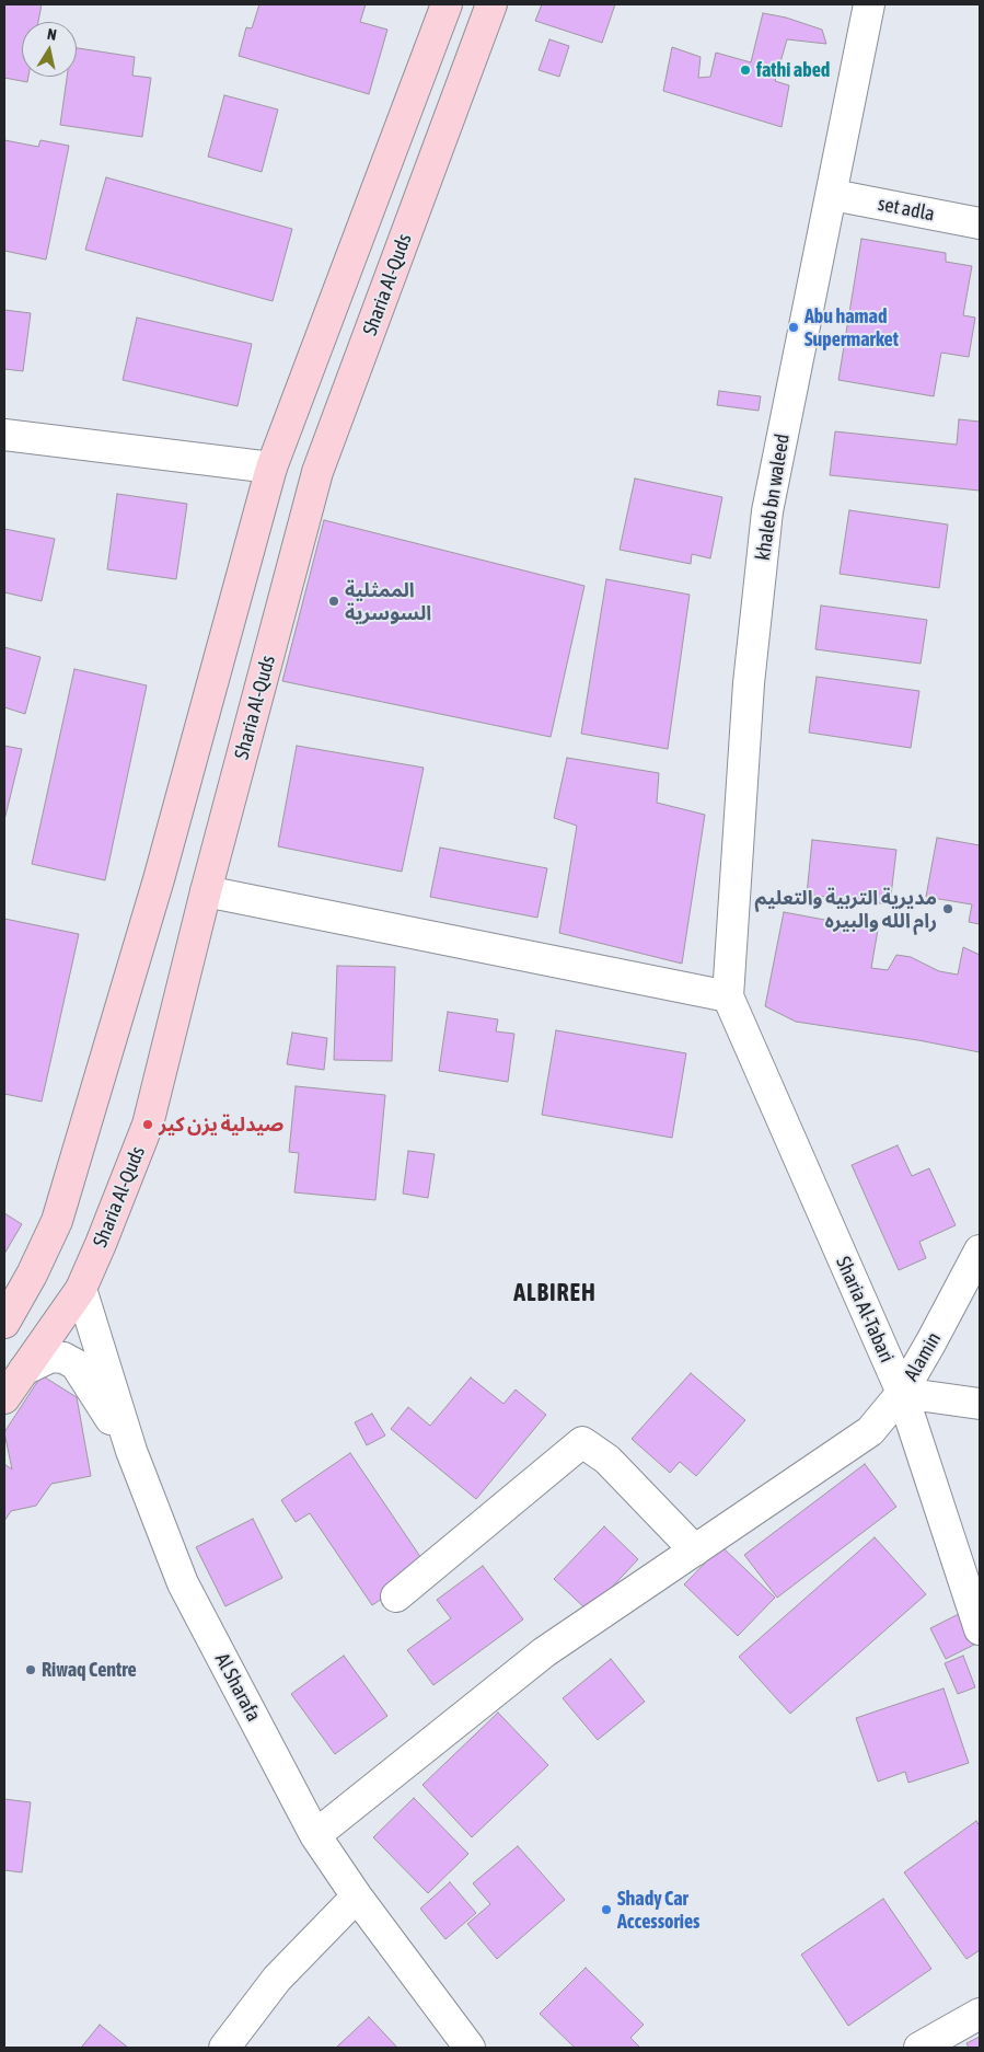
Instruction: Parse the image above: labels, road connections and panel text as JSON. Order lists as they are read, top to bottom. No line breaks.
{"streets":{"main road":["Sharia Al-Quds"],"street":["set adla","khaleb bn waleed","Sharia Al-Tabari","Alamin","Al Sharafa"]},"crossings":[["set adla","khaleb bn waleed"],["Sharia Al-Quds","Al Sharafa"],["khaleb bn waleed","Sharia Al-Tabari"],["Sharia Al-Tabari","Alamin"]],"districts":["ALBIREH"],"places":["fathi abed","Abu hamad Supermarket","الممثلية السوسرية","مديرية التربية والتعليم رام الله والبيره","صيدلية يزن كير","Riwaq Centre","Shady Car Accessories"],"north":"top"}
